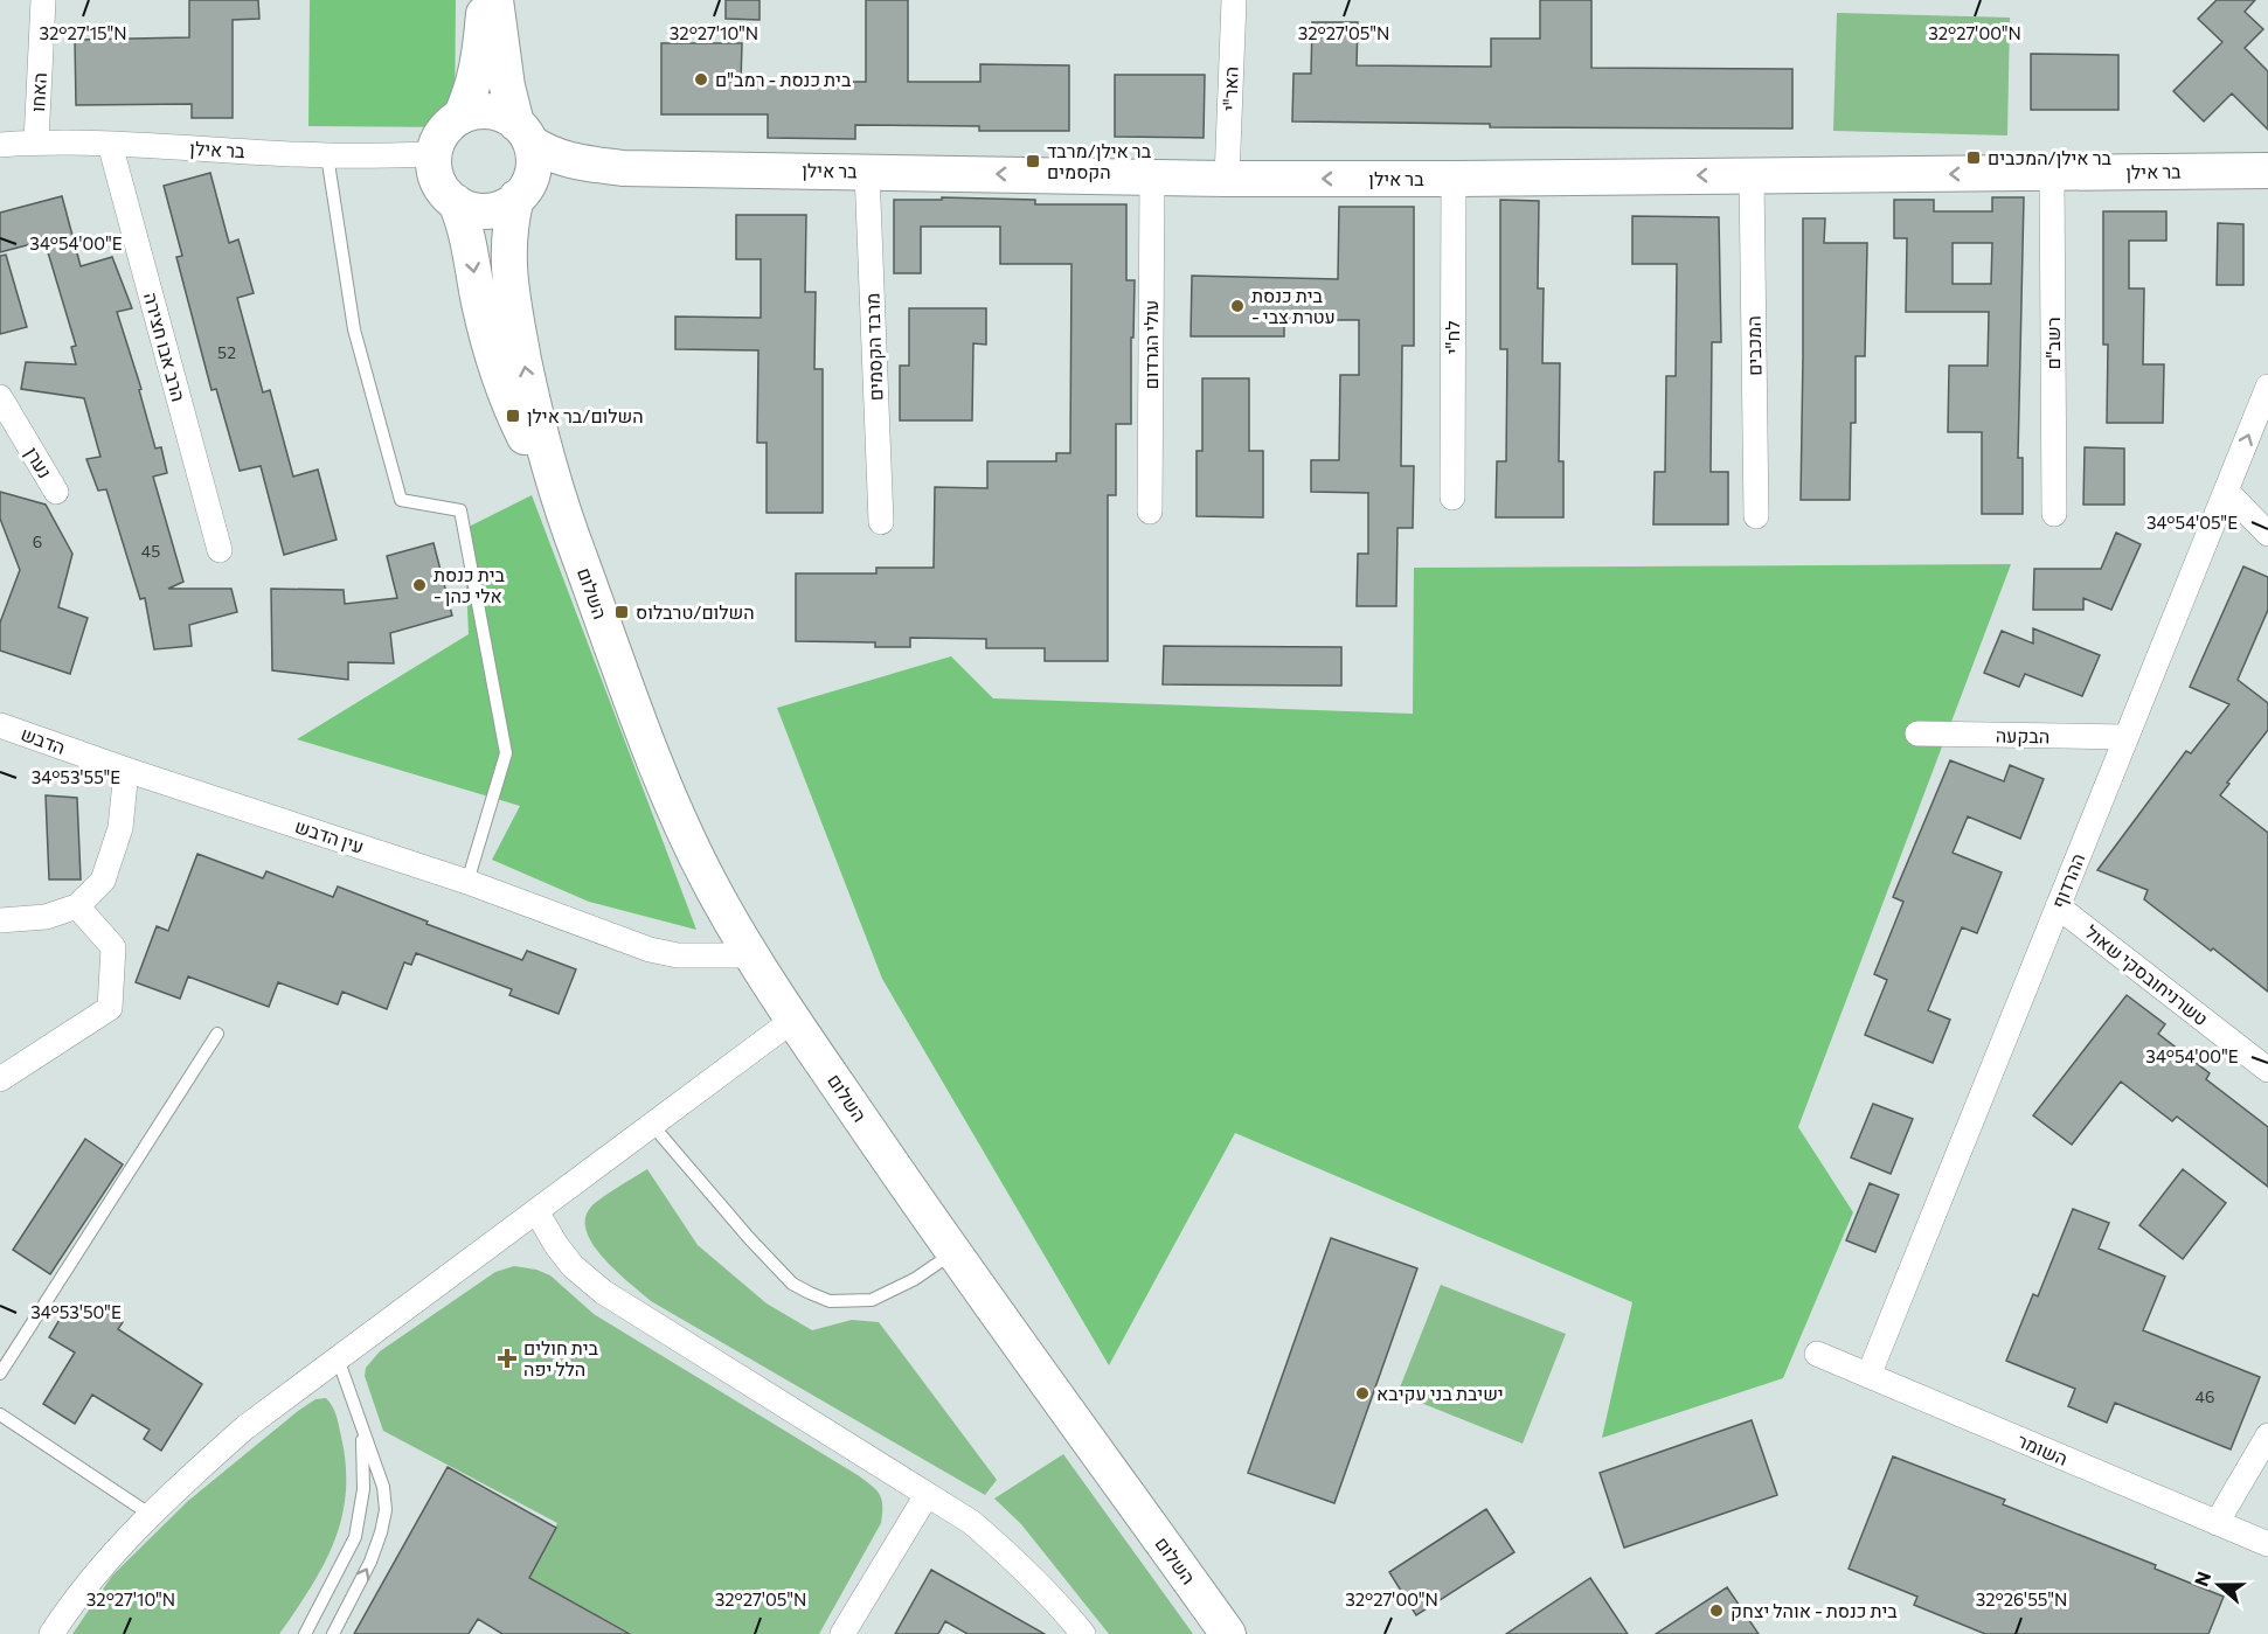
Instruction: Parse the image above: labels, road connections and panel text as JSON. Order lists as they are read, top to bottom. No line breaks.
{"streets":{"street":["האר\"י","האחו","בר אילן","לח\"י","רשב\"ם","עולי הגרדום","המכבים","הרב אבו חצירה","מרבד הקסמים","נערן","השלום","הבקעה","הדבש","עין הדבש","ההרדוף","טשרניחובסקי שאול","השומר"]},"crossings":[["האר\"י","בר אילן"],["האחו","בר אילן"],["בר אילן","לח\"י"],["בר אילן","רשב\"ם"],["בר אילן","עולי הגרדום"],["בר אילן","המכבים"],["בר אילן","הרב אבו חצירה"],["בר אילן","מרבד הקסמים"],["בר אילן","השלום"],["השלום","עין הדבש"],["הבקעה","ההרדוף"],["הדבש","עין הדבש"],["ההרדוף","טשרניחובסקי שאול"],["ההרדוף","השומר"]],"one_way":["בר אילן"],"places":{"other":["בית כנסת - רמב\"ם","בית כנסת - עטרת צבי","בית כנסת - אלי כהן","ישיבת בני עקיבא","בית כנסת - אוהל יצחק"],"transit":["בר אילן/המכבים","בר אילן/מרבד הקסמים","השלום/בר אילן","השלום/טרבלוס"],"health":["בית חולים הלל יפה"]},"house_numbers":["52","6","45","46"],"north":"left","coordinates":["32°27'15\"N","32°27'10\"N","32°27'05\"N","32°27'00\"N","34°54'00\"E","34°54'05\"E","34°53'55\"E","34°53'50\"E","32°26'55\"N"]}
